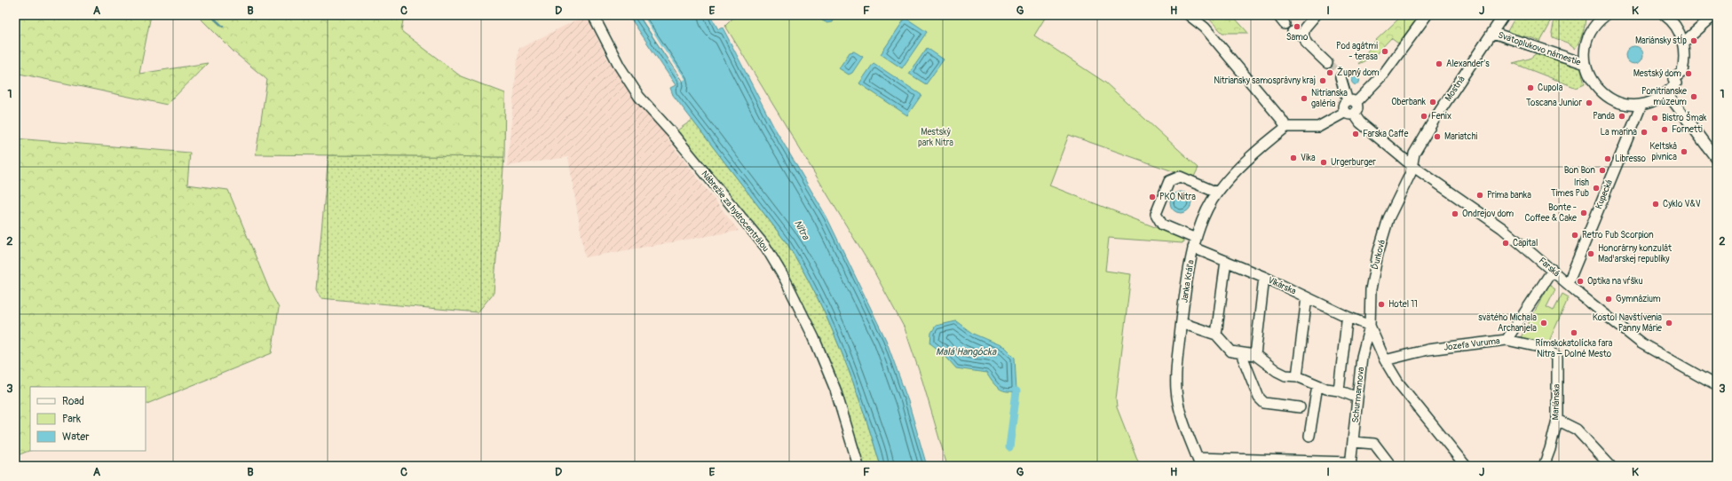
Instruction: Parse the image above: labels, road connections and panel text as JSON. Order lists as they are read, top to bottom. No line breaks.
{"streets":{"street":["Svätoplukovo námestie","Mostná","Kupecká","Nábrežie za hydrocentrálou","Ďurková","Farská","Janka Kráľa","Vikárska","Jozefa Vuruma","Schurmannova","Mariánska"]},"crossings":[["Svätoplukovo námestie","Mostná"],["Mostná","Ďurková"],["Mostná","Farská"],["Kupecká","Farská"],["Ďurková","Farská"],["Ďurková","Vikárska"],["Ďurková","Jozefa Vuruma"],["Ďurková","Schurmannova"],["Janka Kráľa","Vikárska"],["Vikárska","Schurmannova"],["Jozefa Vuruma","Mariánska"]],"water":["Nitra","Malá Hangócka"],"parks":["Mestský park Nitra"],"places":["Samo","Mariánsky stĺp","Pod agátmi - terasa","Alexander's","Župný dom","Mestský dom","Nitriansky samosprávny kraj","Cupola","Ponitrianske múzeum","Nitrianska galéria","Oberbank","Toscana Junior","Fenix","Panda","Bistro Šmak","Fornetti","La marina","Farska Caffe","Mariatchi","Keltská pivnica","Vika","Libresso","Urgerburger","Bon Bon","Irish Times Pub","Prima banka","PKO Nitra","Cyklo V&V","Bonte - Coffee & Cake","Ondrejov dom","Retro Pub Scorpion","Capital","Honorárny konzulát Maďarskej republiky","Optika na vŕšku","Gymnázium","Hotel 11","svätého Michala Archanjela","Kostol Navštívenia Panny Márie","Rímskokatolícka fara Nitra – Dolné Mesto"],"legend":["Road","Park","Water"],"grid":{"columns":["A","B","C","D","E","F","G","H","I","J","K"],"rows":["1","2","3"]}}
